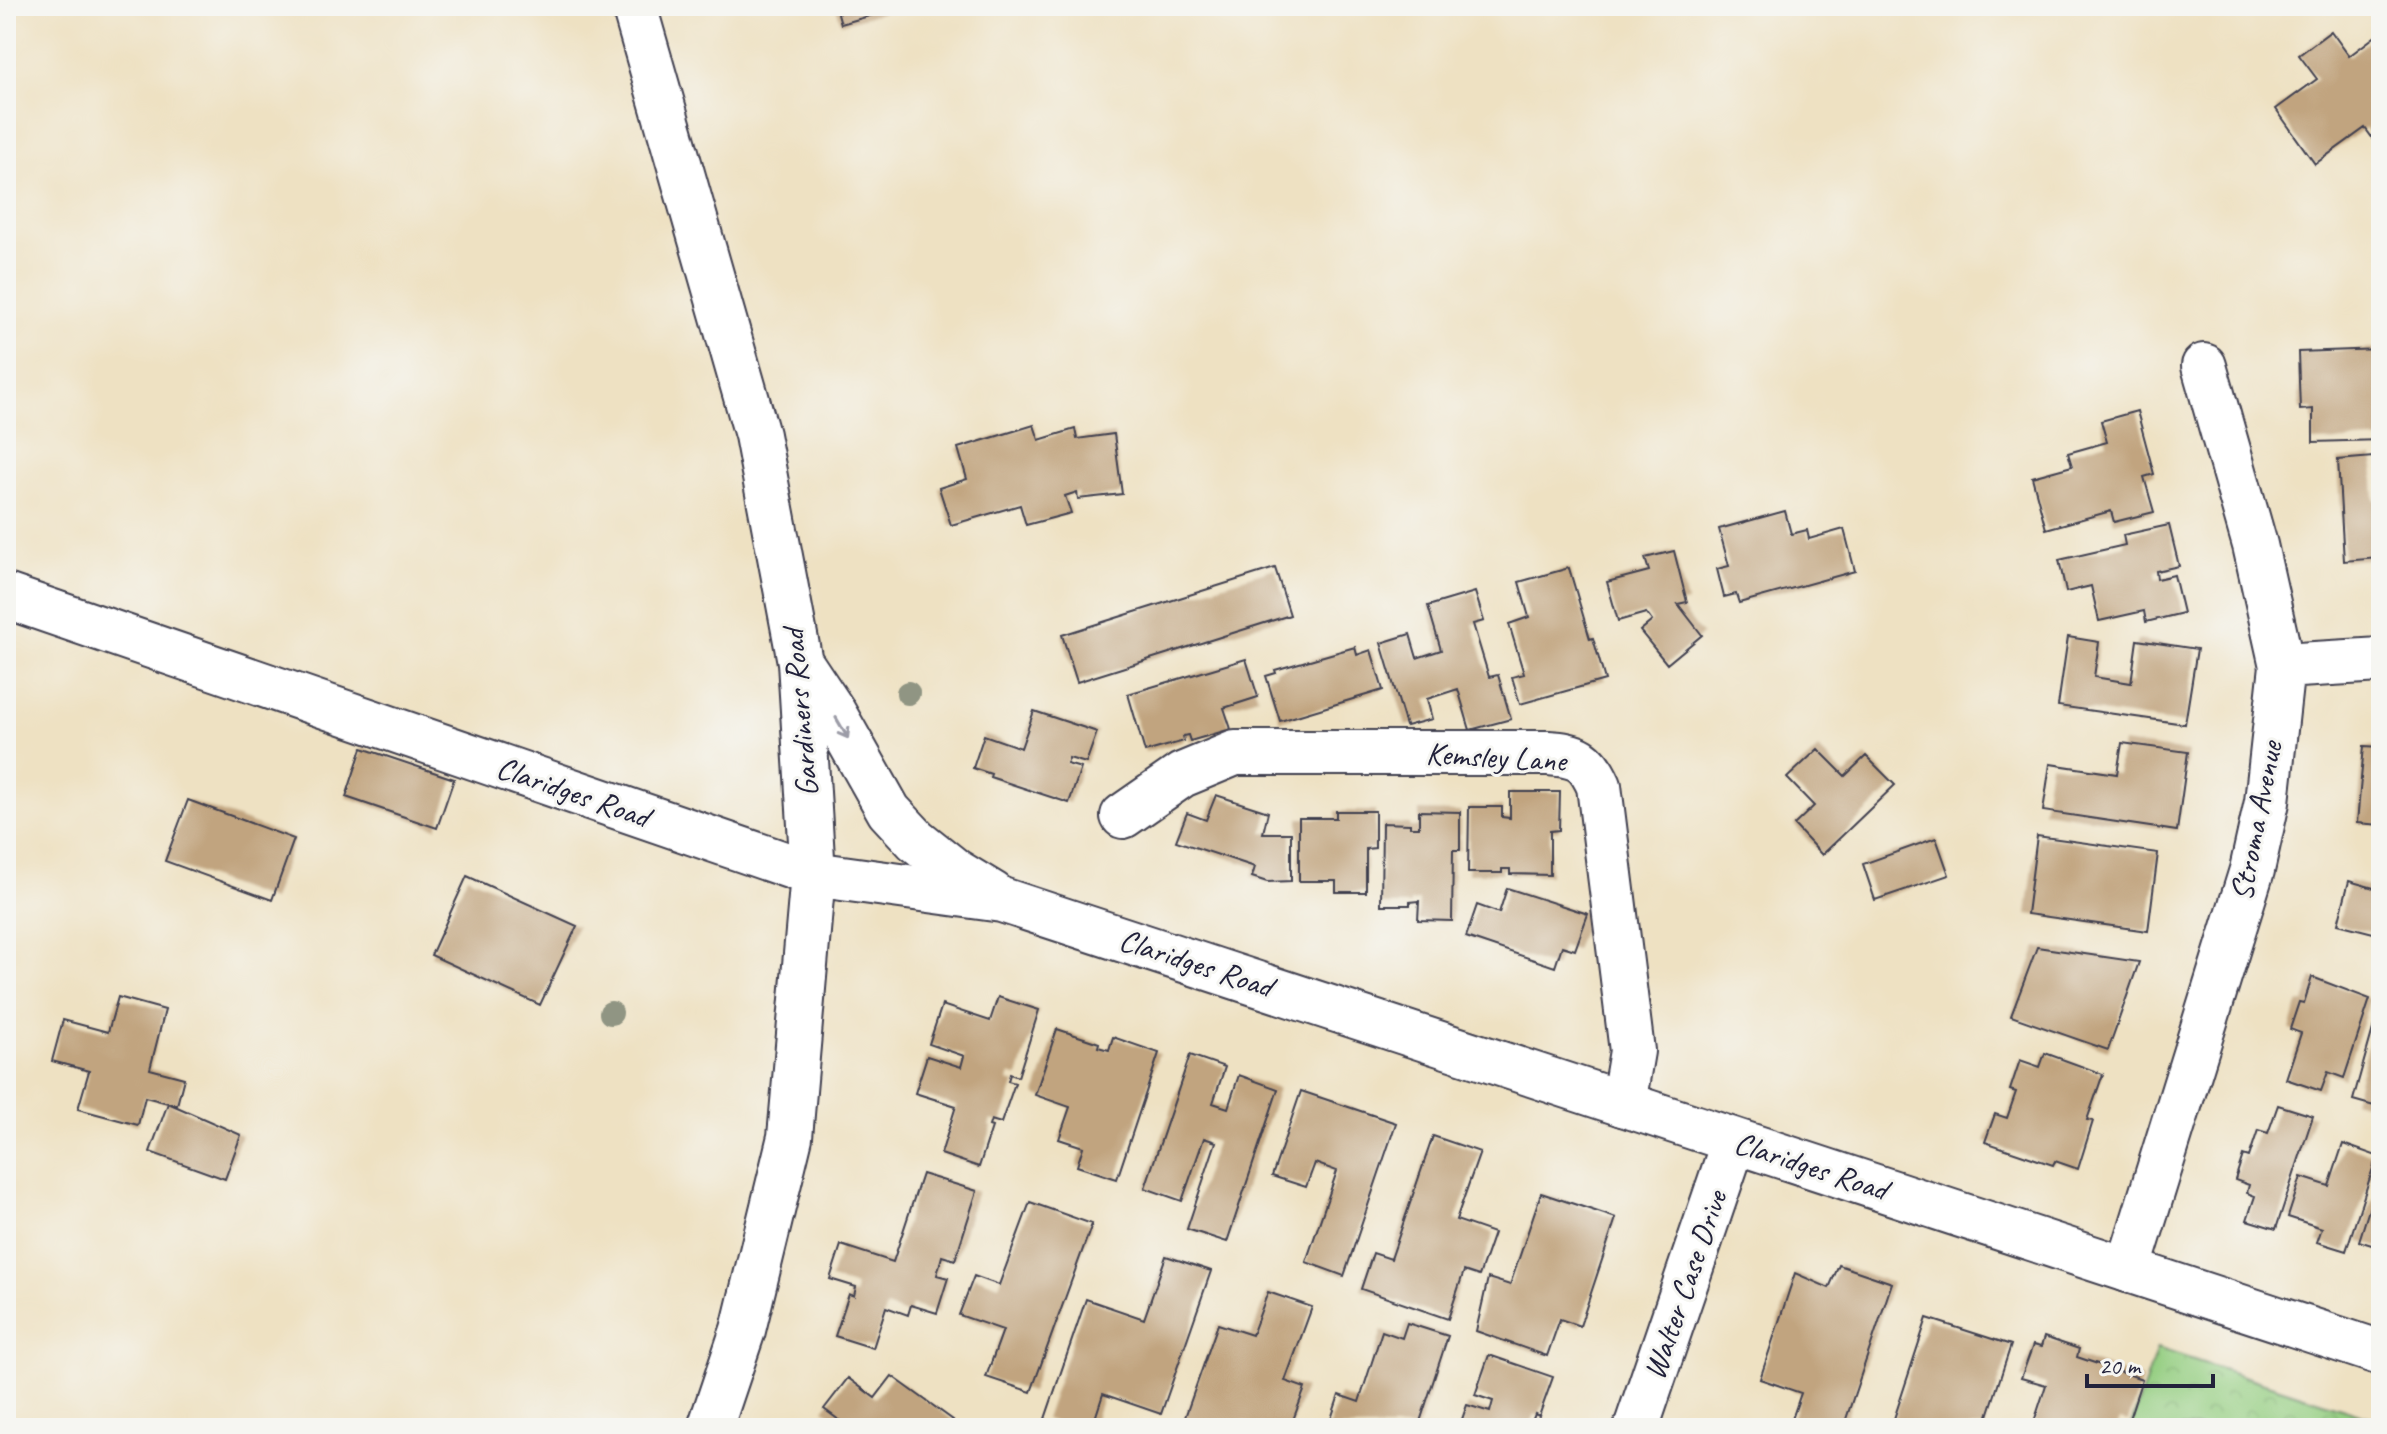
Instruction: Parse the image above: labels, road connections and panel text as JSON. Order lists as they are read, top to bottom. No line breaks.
{"streets":{"street":["Gardiners Road","Kemsley Lane","Claridges Road","Stroma Avenue","Walter Case Drive"]},"crossings":[["Gardiners Road","Claridges Road"],["Kemsley Lane","Claridges Road"],["Claridges Road","Stroma Avenue"],["Claridges Road","Walter Case Drive"]],"scale_bar":"20 m"}
